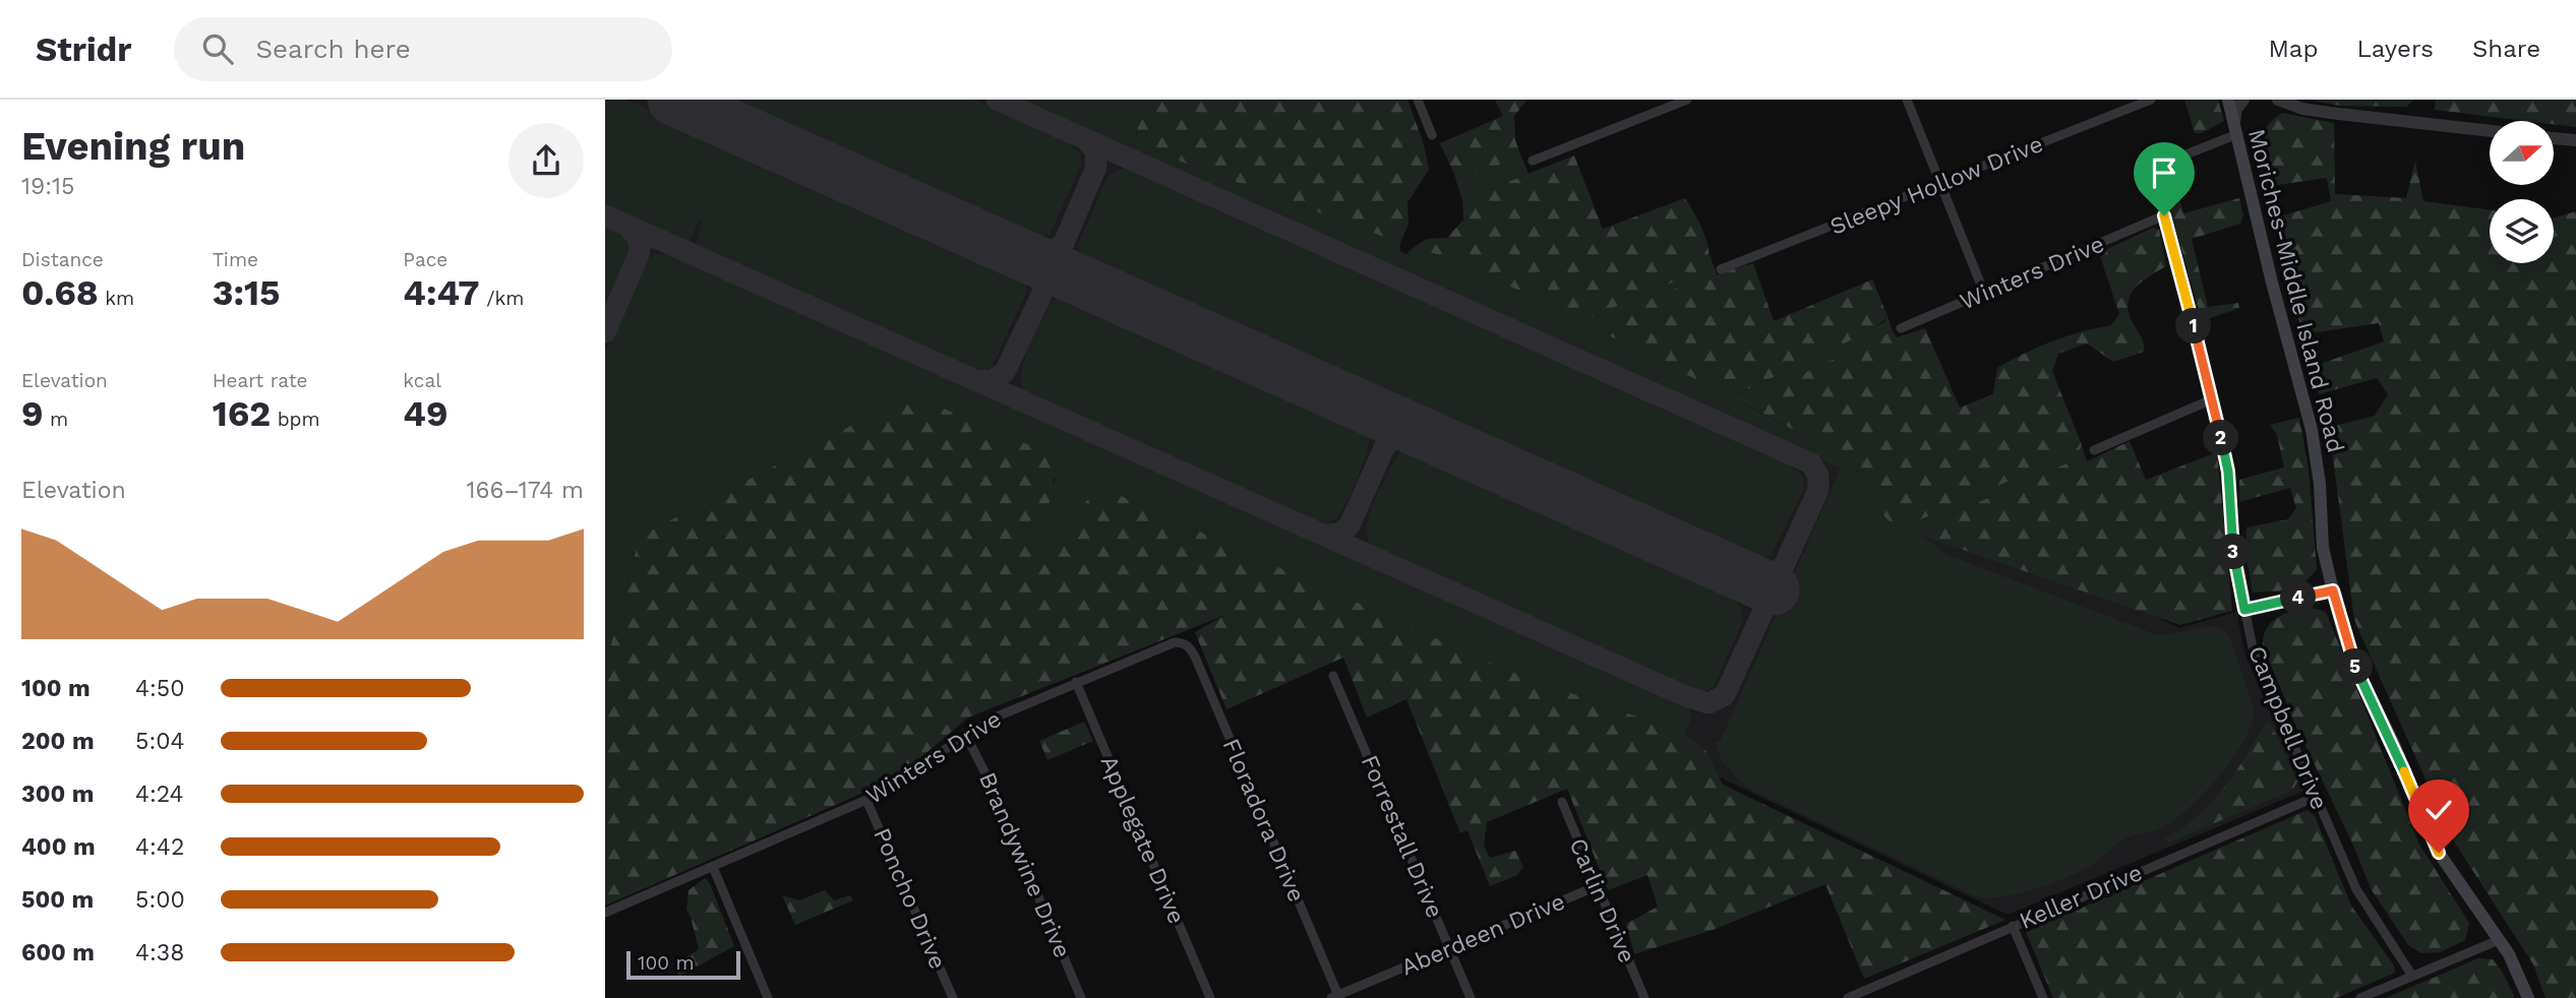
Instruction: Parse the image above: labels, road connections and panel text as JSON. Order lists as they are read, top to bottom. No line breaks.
{"streets":{"main road":["Moriches-Middle Island Road"],"street":["Sleepy Hollow Drive","Winters Drive","Campbell Drive","Floradora Drive","Forrestall Drive","Applegate Drive","Brandywine Drive","Keller Drive","Poncho Drive","Carlin Drive","Aberdeen Drive"]},"crossings":[["Winters Drive","Campbell Drive"],["Winters Drive","Floradora Drive"],["Winters Drive","Applegate Drive"],["Winters Drive","Brandywine Drive"],["Winters Drive","Poncho Drive"],["Moriches-Middle Island Road","Campbell Drive"],["Campbell Drive","Keller Drive"],["Floradora Drive","Aberdeen Drive"],["Forrestall Drive","Aberdeen Drive"],["Carlin Drive","Aberdeen Drive"]],"scale_bar":"100 m","north":"right","page":{"header":"Stridr","search":"Search here","nav":["Map","Layers","Share"],"heading":["Evening run","19:15"],"stats":[["Distance","0.68 km"],["Time","3:15"],["Pace","4:47 /km"],["Elevation","9 m"],["Heart rate","162 bpm"],["kcal","49"]],"pins":["1","2","3","4","5"],"chart":["Elevation","166–174 m"],"list":[{"name":"100 m","note":"4:50"},{"name":"200 m","note":"5:04"},{"name":"300 m","note":"4:24"},{"name":"400 m","note":"4:42"},{"name":"500 m","note":"5:00"},{"name":"600 m","note":"4:38"}],"scale":"100 m"}}
